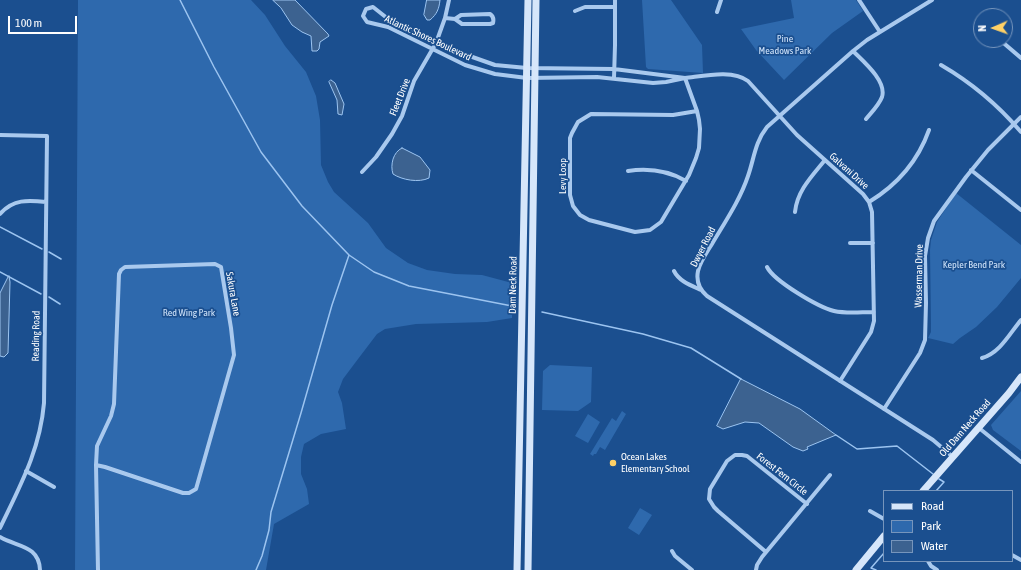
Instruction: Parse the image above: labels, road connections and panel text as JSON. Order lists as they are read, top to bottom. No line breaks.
{"streets":{"main road":["Dam Neck Road","Old Dam Neck Road"],"street":["Atlantic Shores Boulevard","Fleet Drive","Galvani Drive","Levy Loop","Dwyer Road","Wasserman Drive","Sakura Lane","Reading Road","Forest Fern Circle"]},"crossings":[["Atlantic Shores Boulevard","Fleet Drive"],["Atlantic Shores Boulevard","Galvani Drive"],["Atlantic Shores Boulevard","Dam Neck Road"],["Galvani Drive","Levy Loop"],["Galvani Drive","Dwyer Road"],["Galvani Drive","Dam Neck Road"]],"parks":["Pine Meadows Park","Kepler Bend Park","Red Wing Park"],"places":["Ocean Lakes Elementary School"],"legend":["Road","Park","Water"],"scale_bar":"100 m","north":"left"}
